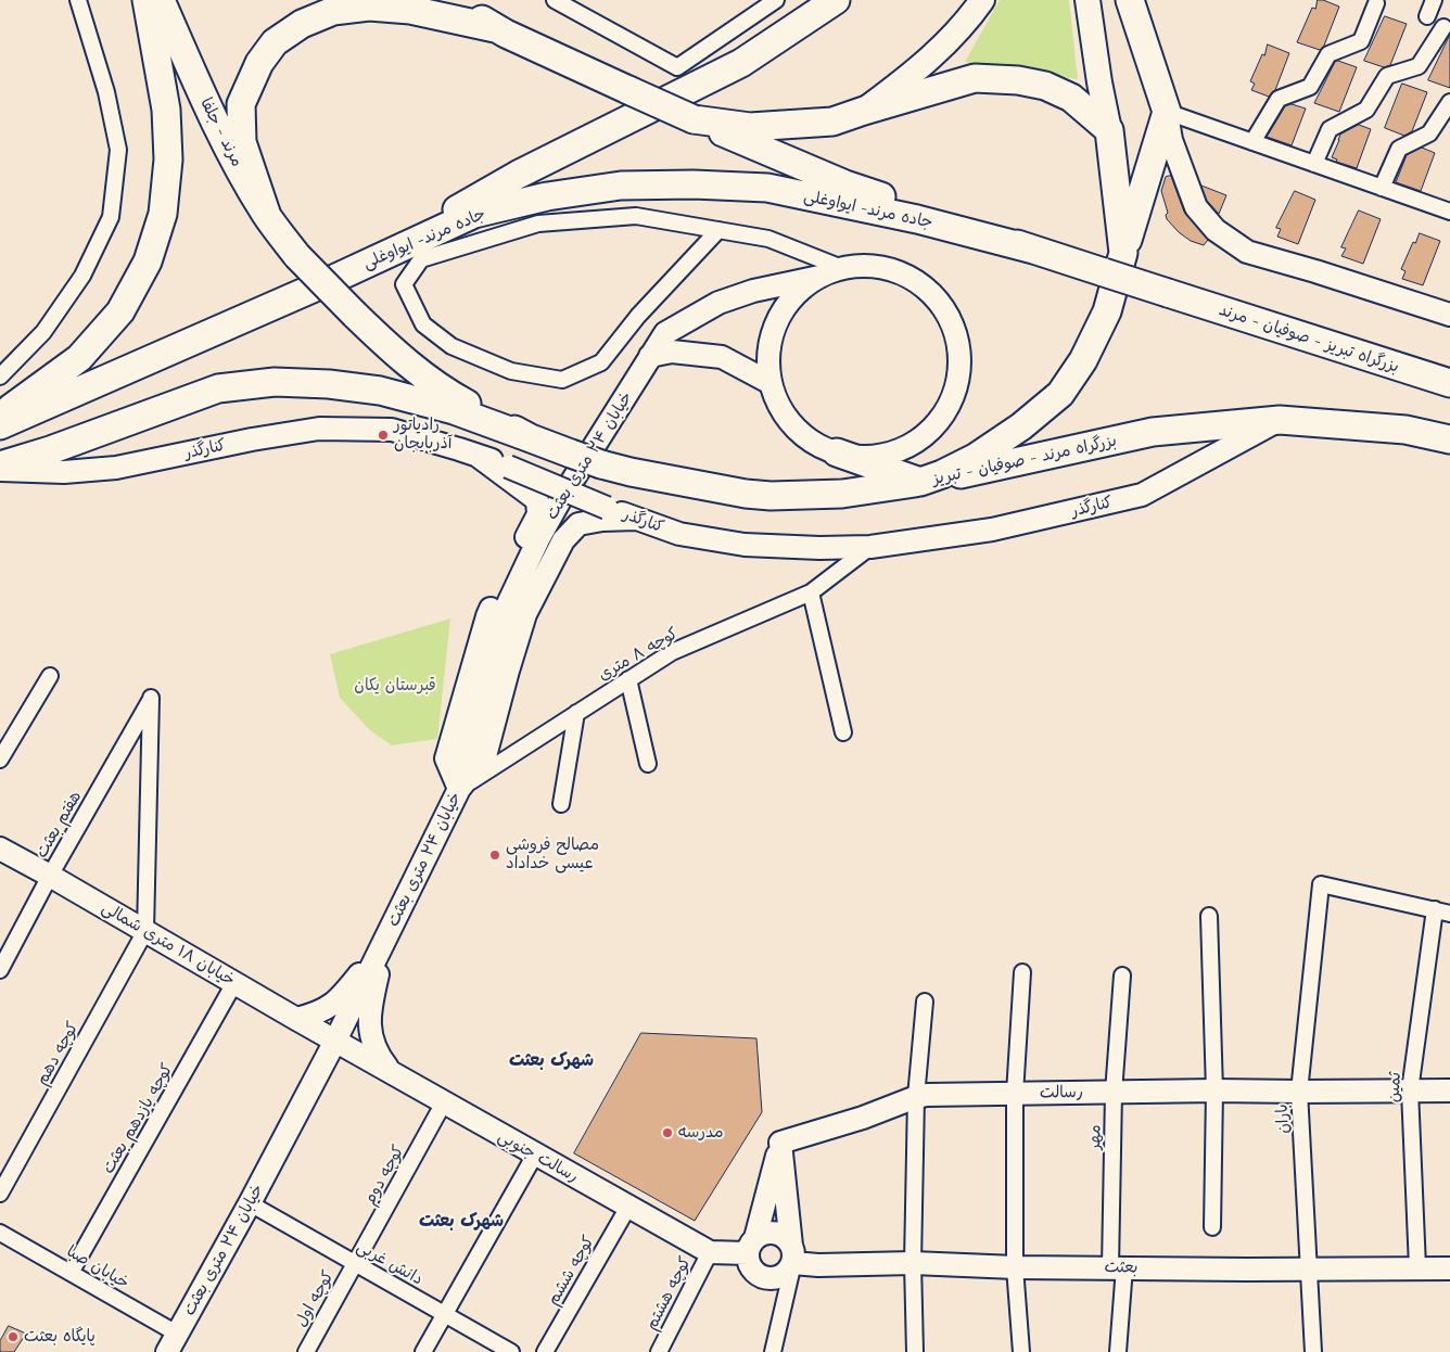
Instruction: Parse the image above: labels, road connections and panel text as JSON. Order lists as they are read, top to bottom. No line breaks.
{"streets":{"highway":["مرند - جلفا","جاده مرند- ایواوغلی","بزرگراه تبریز - صوفیان - مرند","بزرگراه مرند - صوفیان - تبریز"],"street":["کنارگذر","خیابان ۲۴ متری بعثت","کوچه ۸ متری","هفتم بعثت","خیابان ۱۸ متری شمالی","کوچه دهم","ثمین","رسالت","کوچه یازدهم بعثت","باران","مهر","رسالت جنوبی","کوچه دوم","دانش غربی","خیابان صبا","بعثت","کوچه ششم","کوچه هشتم","کوچه اول"]},"crossings":[["مرند - جلفا","بزرگراه مرند - صوفیان - تبریز"],["جاده مرند- ایواوغلی","بزرگراه تبریز - صوفیان - مرند"],["کنارگذر","بزرگراه مرند - صوفیان - تبریز"],["کنارگذر","کوچه ۸ متری"],["خیابان ۲۴ متری بعثت","کوچه ۸ متری"],["خیابان ۲۴ متری بعثت","خیابان ۱۸ متری شمالی"],["خیابان ۲۴ متری بعثت","رسالت جنوبی"],["خیابان ۲۴ متری بعثت","دانش غربی"],["خیابان ۲۴ متری بعثت","خیابان صبا"],["هفتم بعثت","خیابان ۱۸ متری شمالی"],["هفتم بعثت","کوچه دهم"],["خیابان ۱۸ متری شمالی","کوچه دهم"],["خیابان ۱۸ متری شمالی","کوچه یازدهم بعثت"],["خیابان ۱۸ متری شمالی","رسالت جنوبی"],["ثمین","رسالت"],["ثمین","باران"],["ثمین","بعثت"],["رسالت","باران"],["رسالت","مهر"],["کوچه یازدهم بعثت","خیابان صبا"],["باران","بعثت"],["مهر","بعثت"],["رسالت جنوبی","کوچه دوم"],["رسالت جنوبی","بعثت"],["رسالت جنوبی","کوچه ششم"],["رسالت جنوبی","کوچه هشتم"],["کوچه دوم","دانش غربی"],["کوچه دوم","کوچه اول"],["دانش غربی","کوچه اول"]],"districts":["شهرک بعثت","شهرک بعثت"],"parks":["قبرستان یکان"],"places":["رادیاتور آذربایجان","مصالح فروشی عیسی خداداد","مدرسه","پایگاه بعثت"]}
